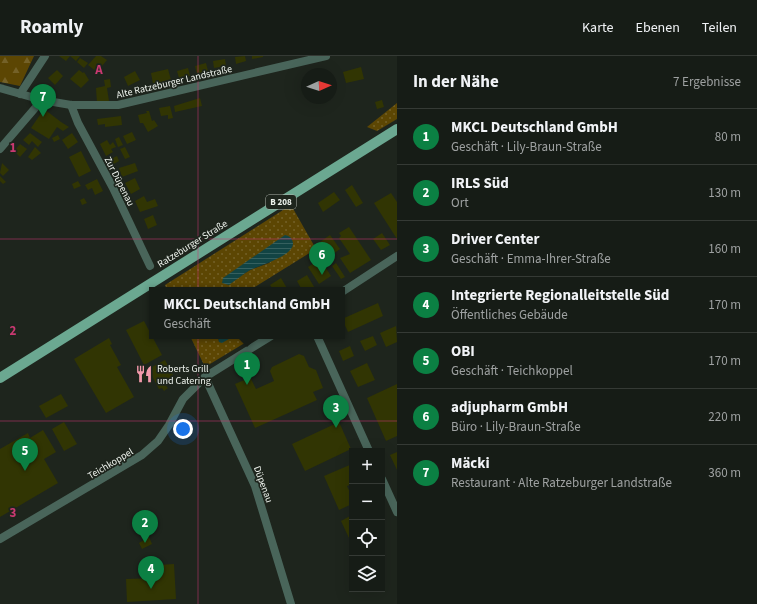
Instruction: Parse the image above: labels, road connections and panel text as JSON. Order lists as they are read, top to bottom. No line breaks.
{"streets":{"main road":["B 208","Ratzeburger Straße"],"street":["Alte Ratzeburger Landstraße","Zur Düpenau","Teichkoppel","Düpenau"]},"crossings":[["Alte Ratzeburger Landstraße","Zur Düpenau"],["Teichkoppel","Düpenau"]],"places":{"restaurant":["Roberts Grill und Catering"]},"north":"right","page":{"header":"Roamly","nav":["Karte","Ebenen","Teilen"],"heading":["In der Nähe","7 Ergebnisse"],"pins":["7","6","1","3","5","2","4"],"list":[{"mark":"1","name":"MKCL Deutschland GmbH","note":"Geschäft · Lily-Braun-Straße","value":"80 m"},{"mark":"2","name":"IRLS Süd","note":"Ort","value":"130 m"},{"mark":"3","name":"Driver Center","note":"Geschäft · Emma-Ihrer-Straße","value":"160 m"},{"mark":"4","name":"Integrierte Regionalleitstelle Süd","note":"Öffentliches Gebäude","value":"170 m"},{"mark":"5","name":"OBI","note":"Geschäft · Teichkoppel","value":"170 m"},{"mark":"6","name":"adjupharm GmbH","note":"Büro · Lily-Braun-Straße","value":"220 m"},{"mark":"7","name":"Mäcki","note":"Restaurant · Alte Ratzeburger Landstraße","value":"360 m"}],"popup":["MKCL Deutschland GmbH","Geschäft"],"map_buttons":["+","−"]},"grid":{"columns":["A"],"rows":["1","2","3"]}}
